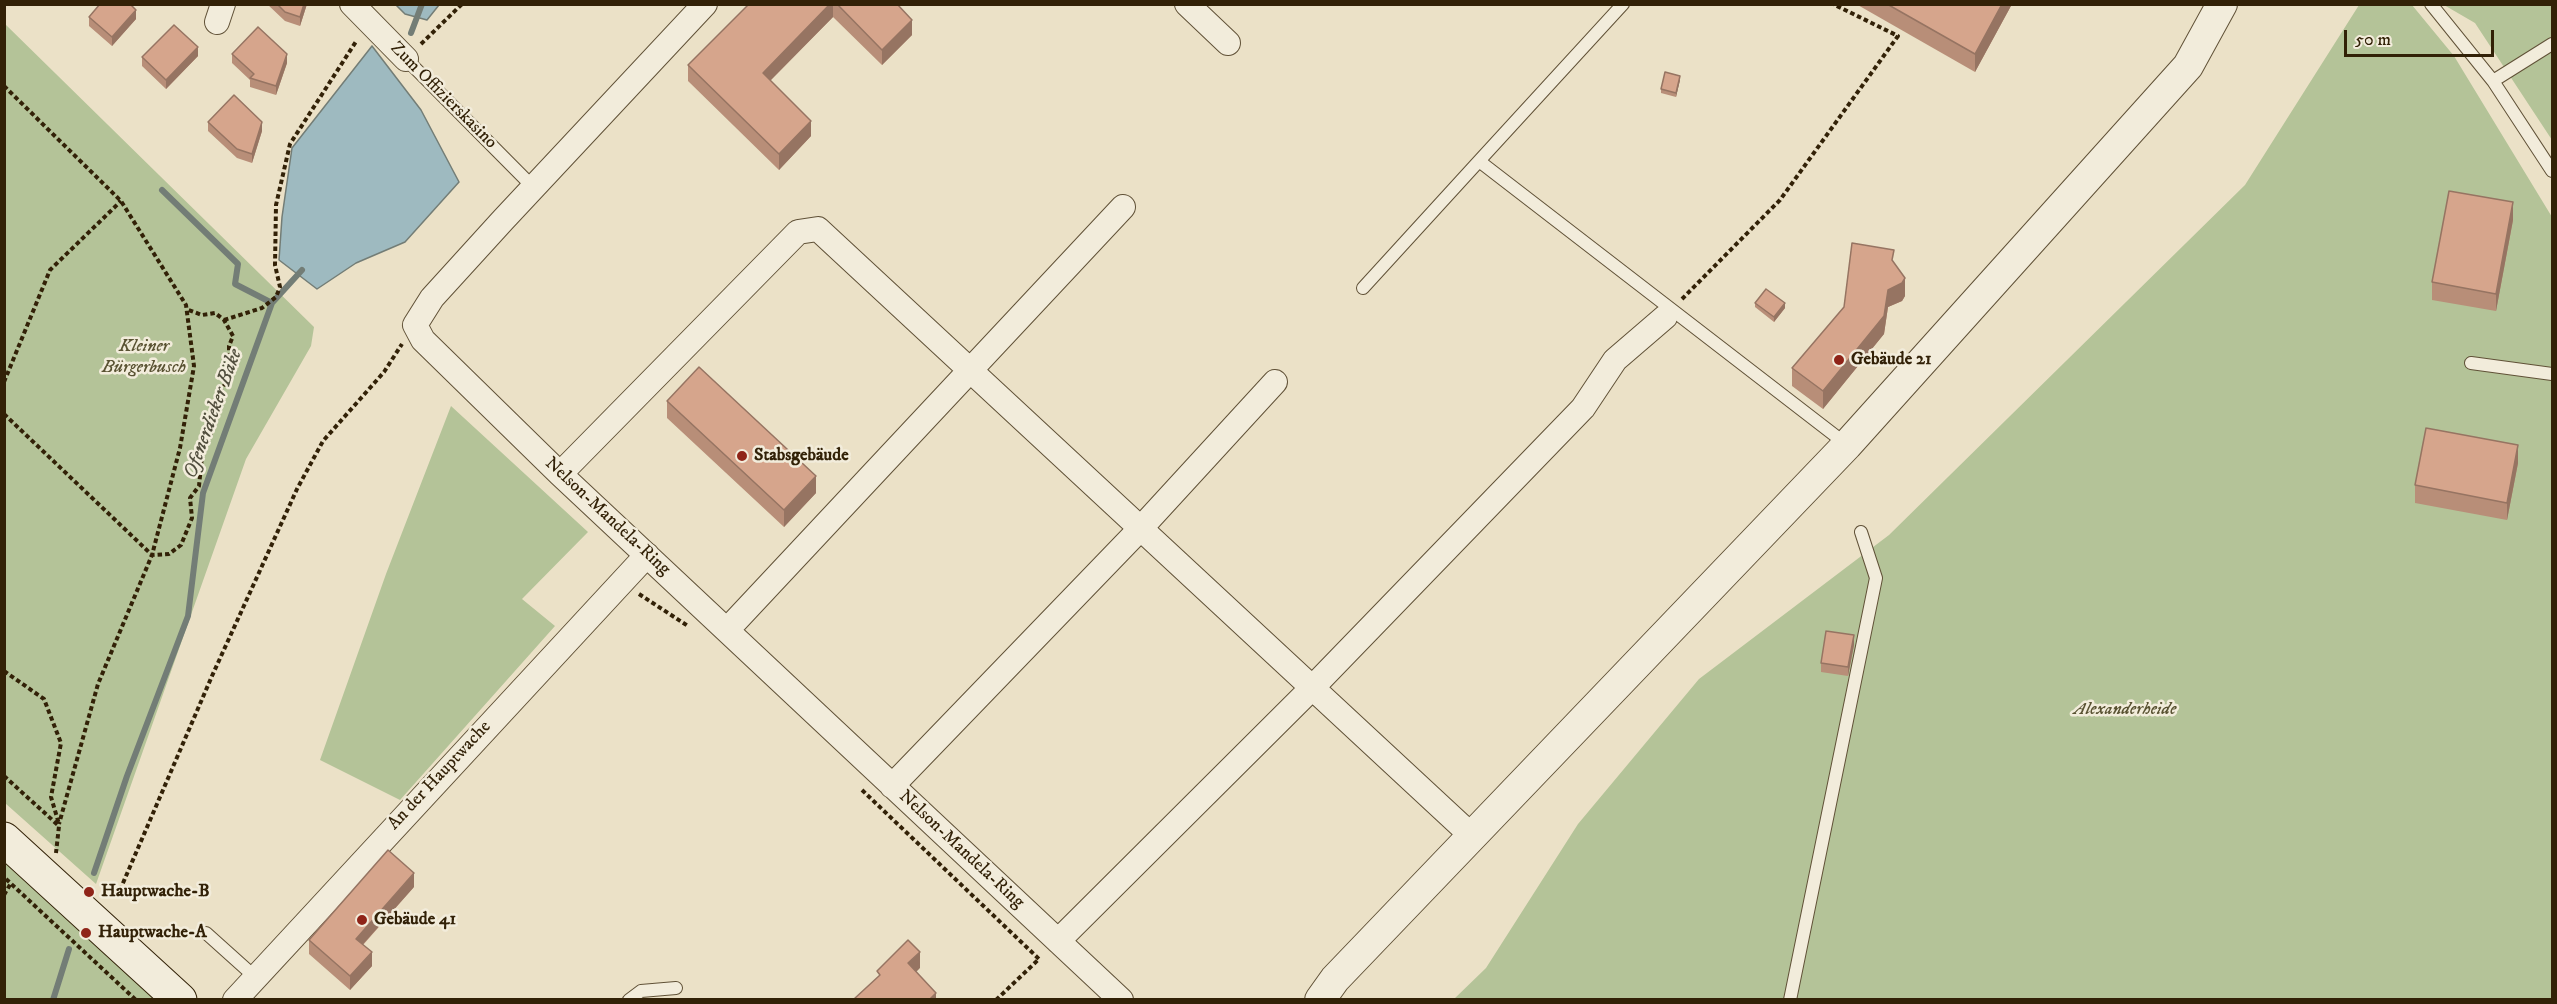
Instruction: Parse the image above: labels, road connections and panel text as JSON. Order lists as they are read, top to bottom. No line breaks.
{"streets":{"street":["Zum Offizierskasino","Nelson-Mandela-Ring","An der Hauptwache"]},"crossings":[["Nelson-Mandela-Ring","An der Hauptwache"]],"water":["Ofenerdieker Bäke"],"parks":["Kleiner Bürgerbusch","Alexanderheide"],"places":["Gebäude 21","Stabsgebäude","Hauptwache-B","Gebäude 41","Hauptwache-A"],"scale_bar":"50 m"}
